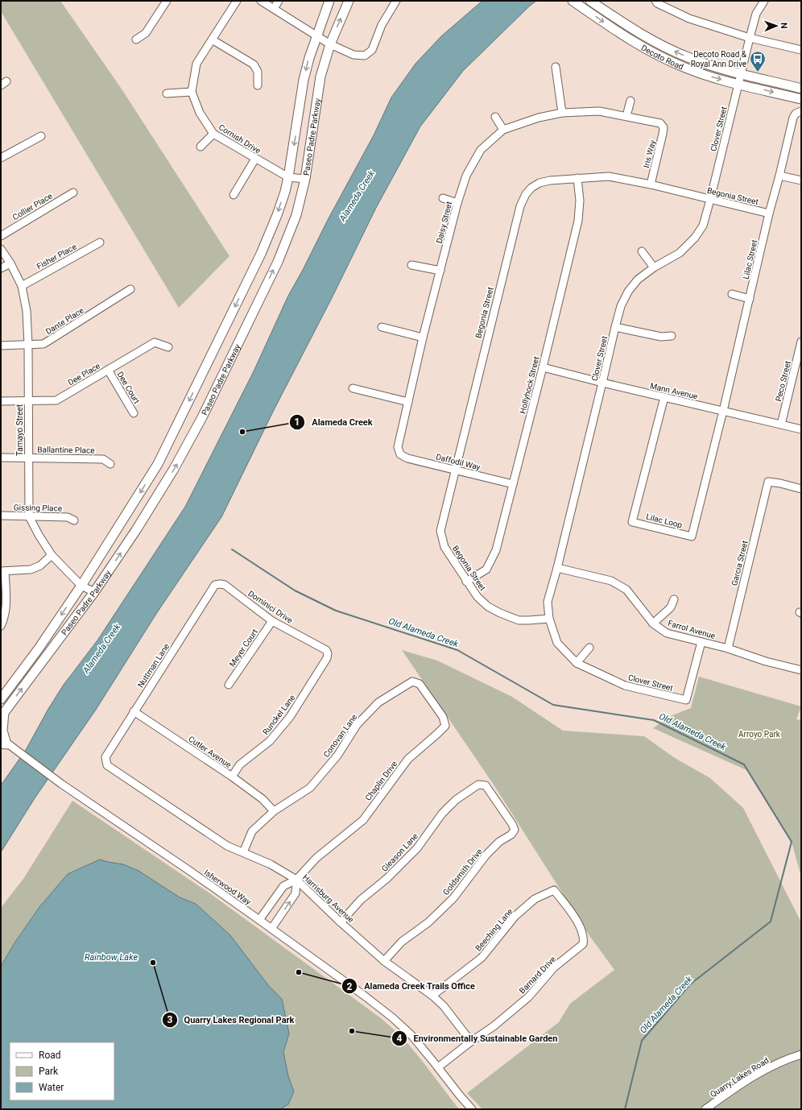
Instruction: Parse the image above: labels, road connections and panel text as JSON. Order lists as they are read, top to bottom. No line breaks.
{"streets":{"main road":["Decoto Road","Paseo Padre Parkway"],"street":["Clover Street","Cornish Drive","Iris Way","Begonia Street","Collier Place","Daisy Street","Fisher Place","Lilac Street","Dante Place","Dee Place","Peco Street","Hollyhock Street","Dee Court","Mann Avenue","Tamayo Street","Ballantine Place","Daffodil Way","Gissing Place","Lilac Loop","Garcia Street","Dominici Drive","Farrol Avenue","Meyer Court","Nuttman Lane","Runckel Lane","Conovan Lane","Cutler Avenue","Chaplin Drive","Gleason Lane","Goldsmith Drive","Isherwood Way","Harrisburg Avenue","Beeching Lane","Barnard Drive","Quarry Lakes Road"]},"crossings":[["Decoto Road","Clover Street"],["Clover Street","Begonia Street"],["Clover Street","Mann Avenue"],["Clover Street","Farrol Avenue"],["Paseo Padre Parkway","Cornish Drive"],["Paseo Padre Parkway","Tamayo Street"],["Iris Way","Begonia Street"],["Iris Way","Daisy Street"],["Begonia Street","Lilac Street"],["Begonia Street","Hollyhock Street"],["Begonia Street","Daffodil Way"],["Daisy Street","Daffodil Way"],["Fisher Place","Tamayo Street"],["Lilac Street","Mann Avenue"],["Lilac Street","Lilac Loop"],["Dante Place","Tamayo Street"],["Dee Place","Dee Court"],["Dee Place","Tamayo Street"],["Peco Street","Mann Avenue"],["Hollyhock Street","Mann Avenue"],["Hollyhock Street","Daffodil Way"],["Mann Avenue","Lilac Loop"],["Tamayo Street","Ballantine Place"],["Tamayo Street","Gissing Place"],["Garcia Street","Farrol Avenue"],["Dominici Drive","Meyer Court"],["Dominici Drive","Nuttman Lane"],["Dominici Drive","Runckel Lane"],["Nuttman Lane","Cutler Avenue"],["Nuttman Lane","Harrisburg Avenue"],["Runckel Lane","Cutler Avenue"],["Conovan Lane","Cutler Avenue"],["Conovan Lane","Chaplin Drive"],["Conovan Lane","Harrisburg Avenue"],["Chaplin Drive","Isherwood Way"],["Chaplin Drive","Harrisburg Avenue"],["Gleason Lane","Goldsmith Drive"],["Gleason Lane","Harrisburg Avenue"],["Goldsmith Drive","Harrisburg Avenue"],["Isherwood Way","Barnard Drive"],["Harrisburg Avenue","Beeching Lane"],["Harrisburg Avenue","Barnard Drive"],["Beeching Lane","Barnard Drive"]],"water":["Alameda Creek","Old Alameda Creek","Rainbow Lake"],"parks":["Arroyo Park"],"places":{"bus stop":["Decoto Road & Royal Ann Drive"],"other":["Alameda Creek","Quarry Lakes Regional Park","Alameda Creek Trails Office","Environmentally Sustainable Garden"]},"legend":["Road","Park","Water"],"north":"right"}
